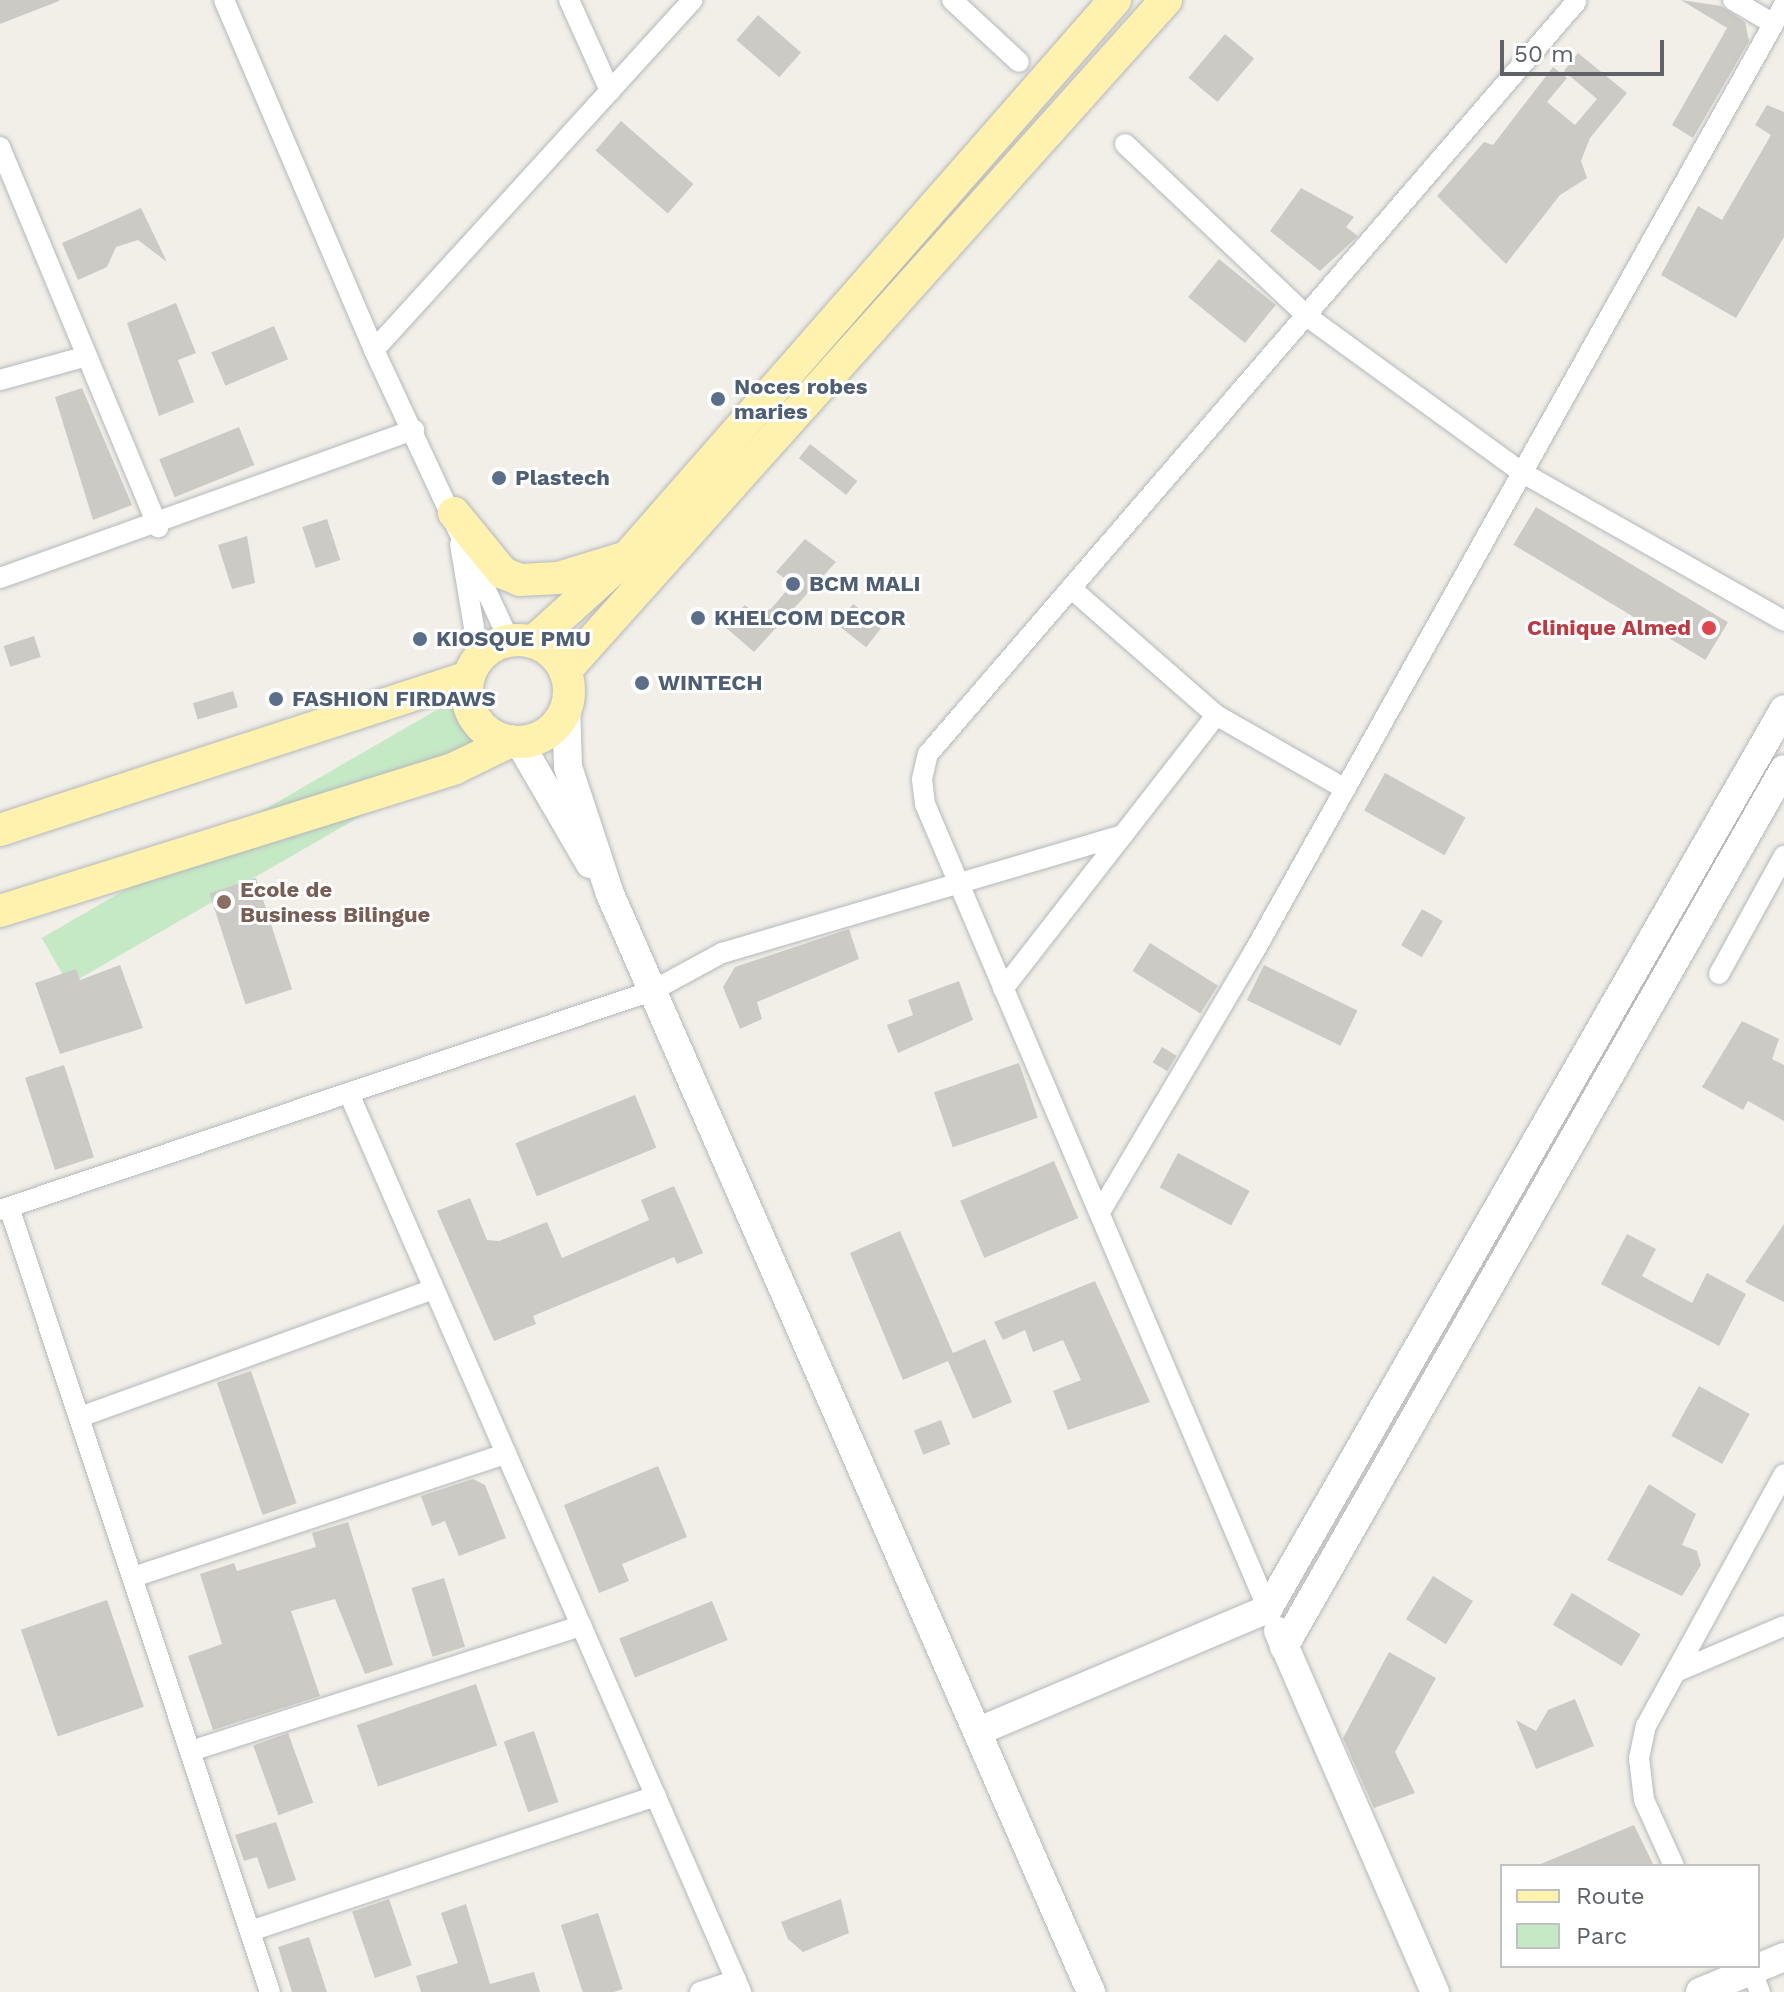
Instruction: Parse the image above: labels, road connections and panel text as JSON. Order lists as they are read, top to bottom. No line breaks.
{"places":["Noces robes maries","Plastech","BCM MALI","KHELCOM DECOR","Clinique Almed","KIOSQUE PMU","WINTECH","FASHION FIRDAWS","Ecole de Business Bilingue"],"legend":["Route","Parc"],"scale_bar":"50 m"}
